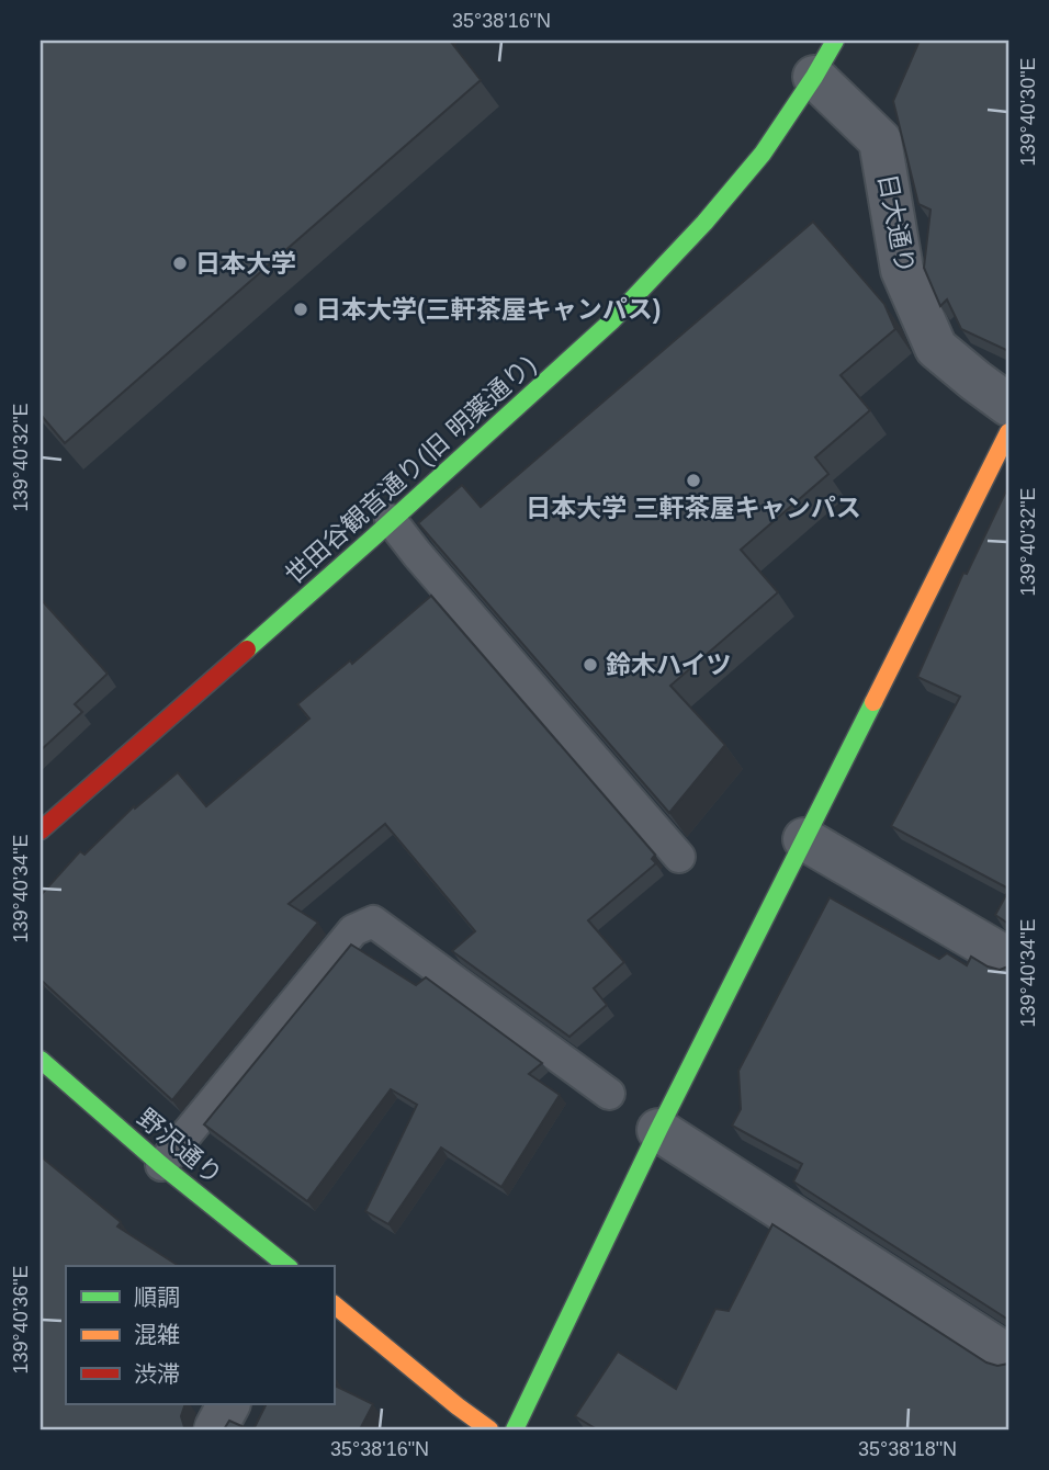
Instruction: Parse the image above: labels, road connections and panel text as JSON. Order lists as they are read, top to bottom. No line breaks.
{"streets":{"street":["日大通り","世田谷観音通り(旧 明薬通り)","野沢通り"]},"crossings":[["日大通り","世田谷観音通り(旧 明薬通り)"]],"places":["日本大学","日本大学(三軒茶屋キャンパス)","日本大学 三軒茶屋キャンパス","鈴木ハイツ"],"legend":["順調","混雑","渋滞"],"coordinates":["35°38'16\"N","139°40'30\"E","139°40'32\"E","139°40'34\"E","139°40'36\"E","35°38'18\"N"]}
